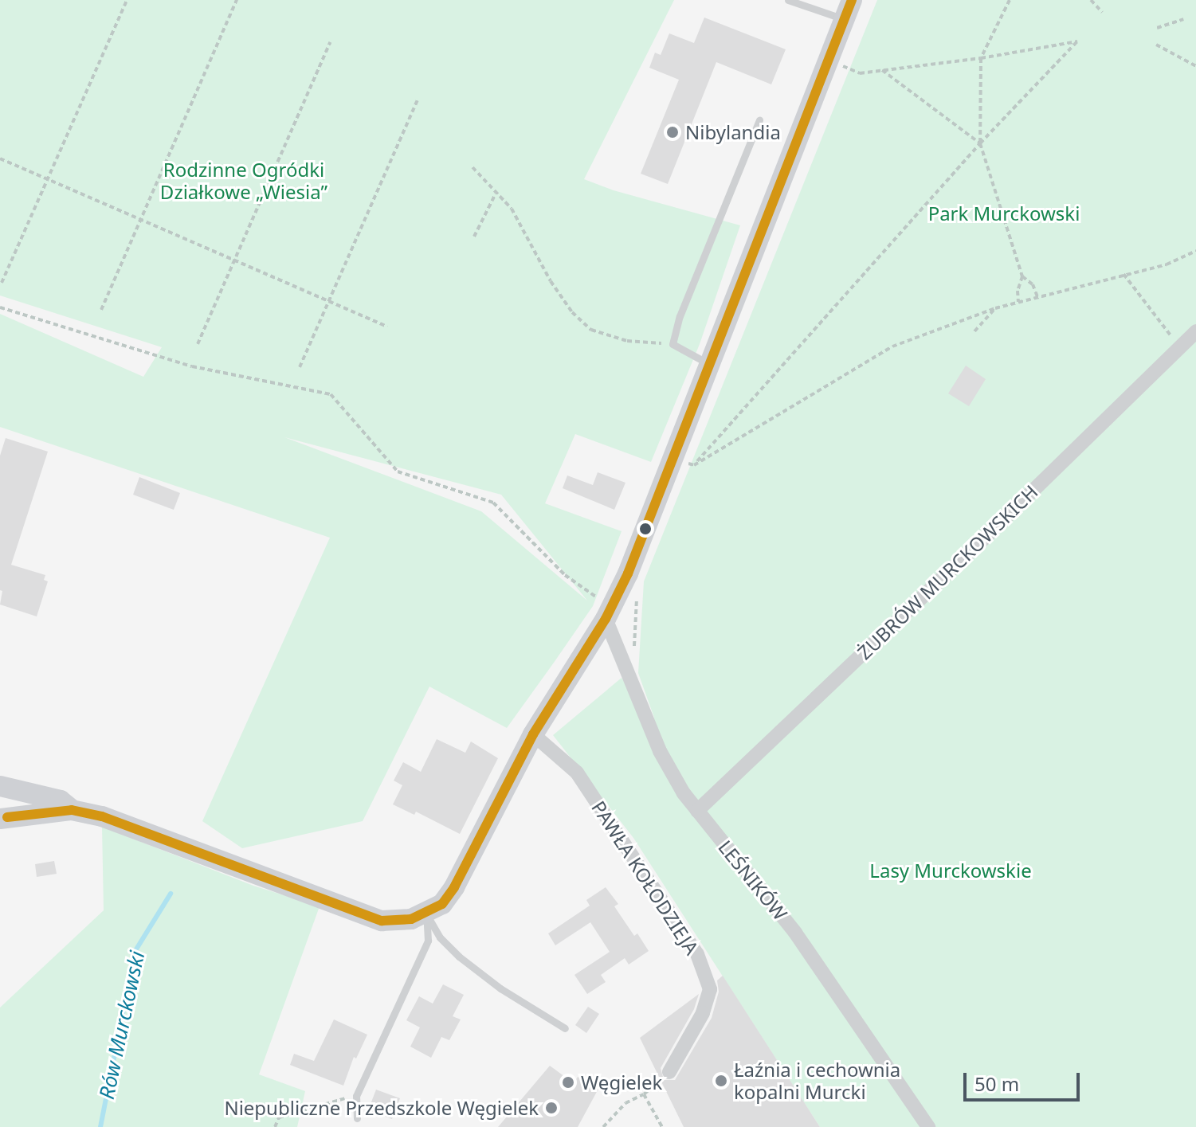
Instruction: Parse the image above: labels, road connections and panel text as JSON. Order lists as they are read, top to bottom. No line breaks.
{"streets":{"street":["ŻUBRÓW MURCKOWSKICH","PAWŁA KOŁODZIEJA","LEŚNIKÓW"]},"crossings":[["ŻUBRÓW MURCKOWSKICH","LEŚNIKÓW"]],"water":["Rów Murckowski"],"parks":["Rodzinne Ogródki Działkowe „Wiesia”","Park Murckowski","Lasy Murckowskie"],"places":["Nibylandia","Łaźnia i cechownia kopalni Murcki","Węgielek","Niepubliczne Przedszkole Węgielek"],"scale_bar":"50 m"}
